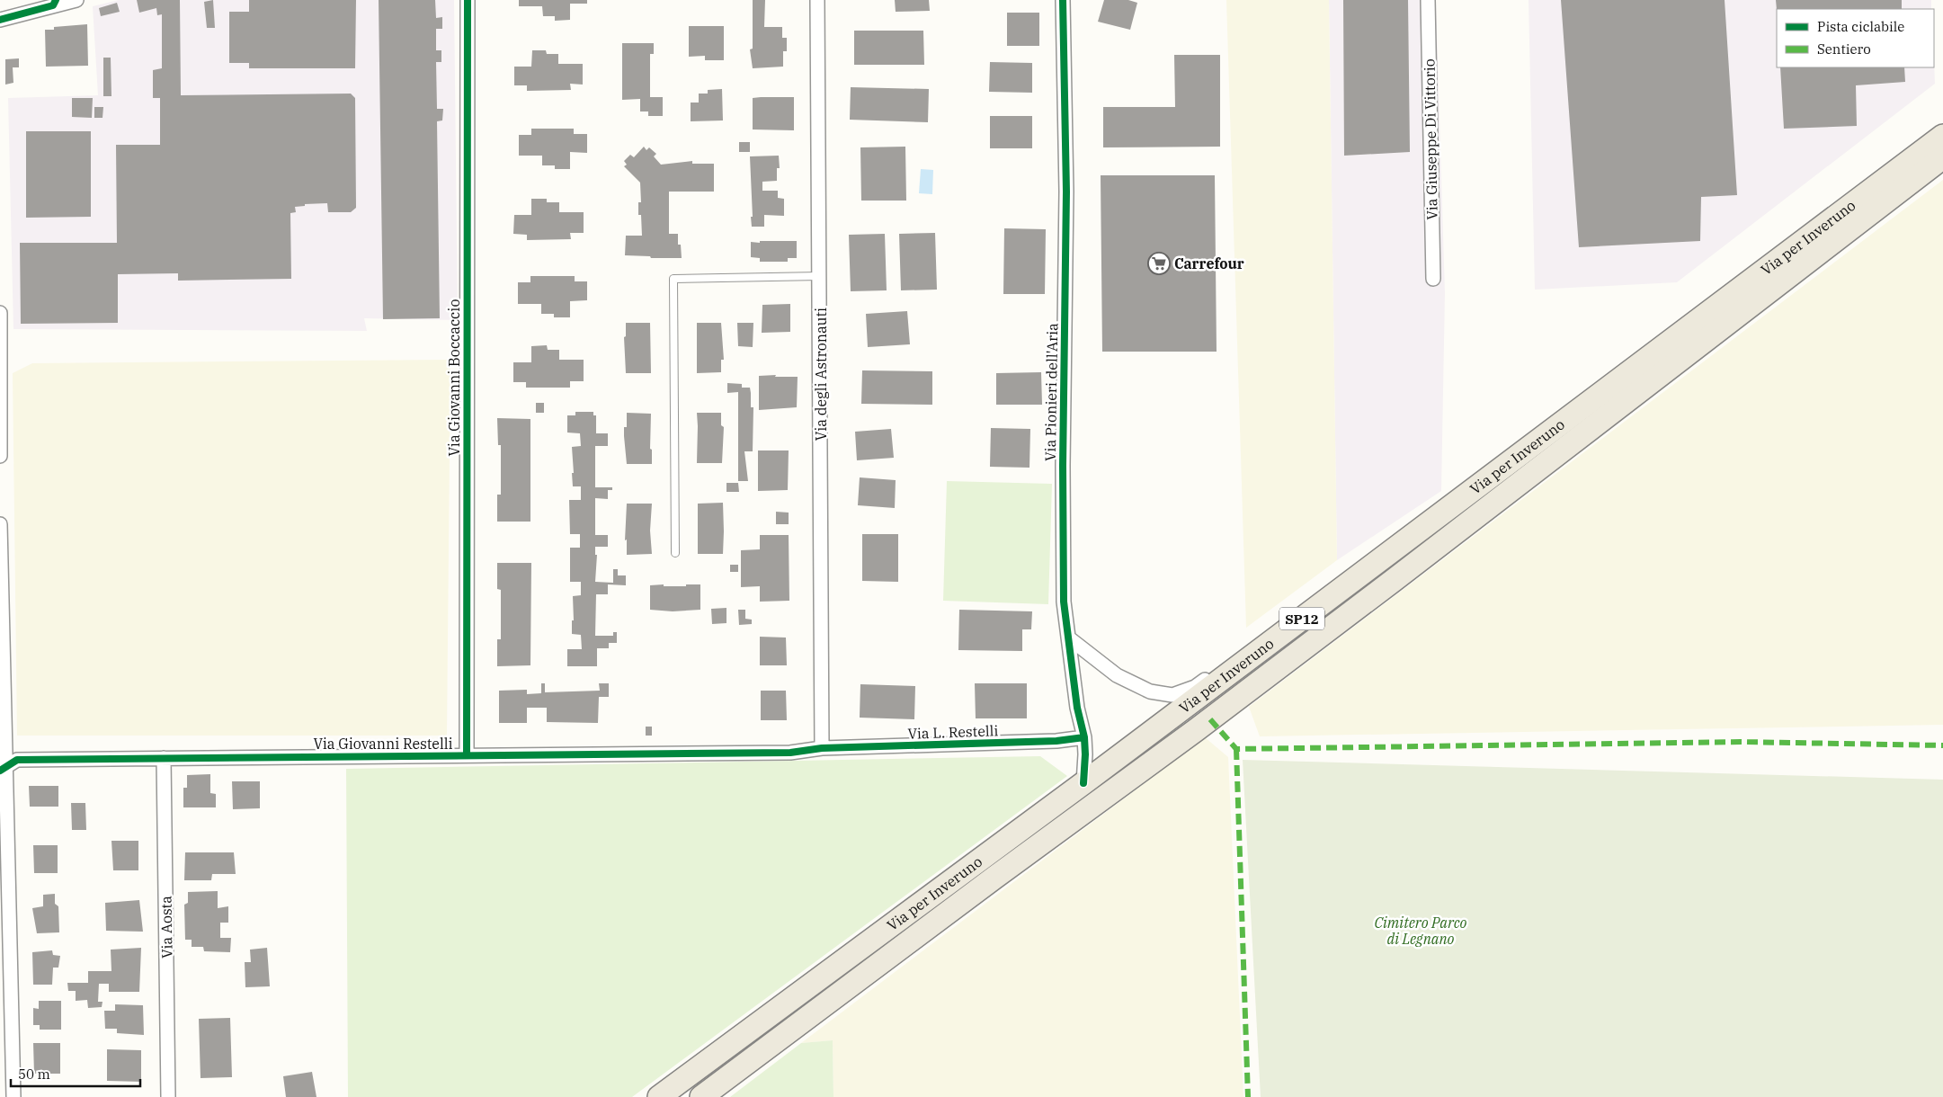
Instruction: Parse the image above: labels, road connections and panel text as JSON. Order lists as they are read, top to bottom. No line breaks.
{"streets":{"main road":["Via per Inveruno","SP12"],"street":["Via Giuseppe Di Vittorio","Via degli Astronauti","Via Giovanni Boccaccio","Via Pionieri dell'Aria","Via L. Restelli","Via Giovanni Restelli","Via Aosta"]},"crossings":[["Via per Inveruno","Via Pionieri dell'Aria"],["Via degli Astronauti","Via L. Restelli"],["Via degli Astronauti","Via Giovanni Restelli"],["Via Giovanni Boccaccio","Via Giovanni Restelli"],["Via Pionieri dell'Aria","Via L. Restelli"],["Via L. Restelli","Via Giovanni Restelli"],["Via Giovanni Restelli","Via Aosta"]],"parks":["Cimitero Parco di Legnano"],"places":{"supermarket":["Carrefour"]},"legend":["Pista ciclabile","Sentiero"],"scale_bar":"50 m"}
